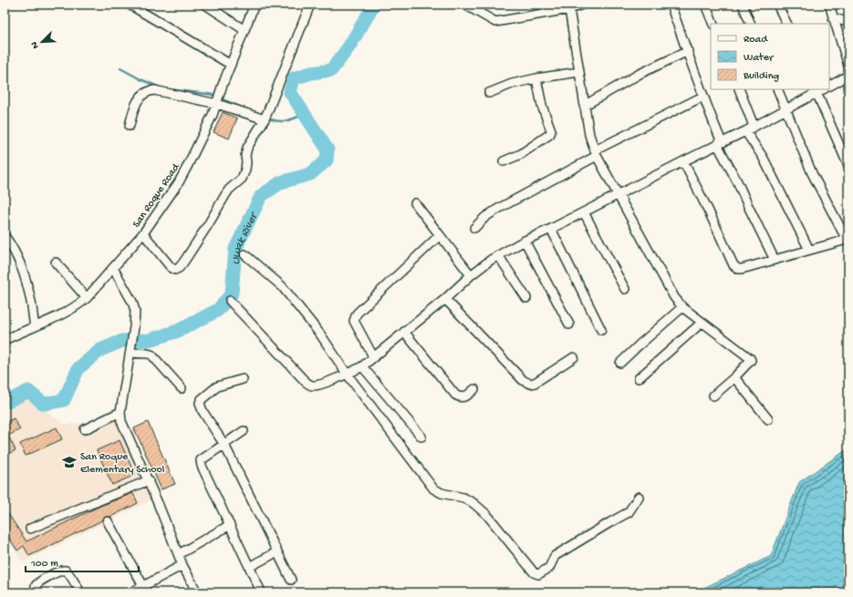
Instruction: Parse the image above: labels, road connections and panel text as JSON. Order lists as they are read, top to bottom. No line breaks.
{"streets":{"street":["San Roque Road"]},"water":["Uwak River"],"places":{"school or university":["San Roque Elementary School"]},"legend":["Road","Water","Building"],"scale_bar":"100 m","north":"bottom left"}
